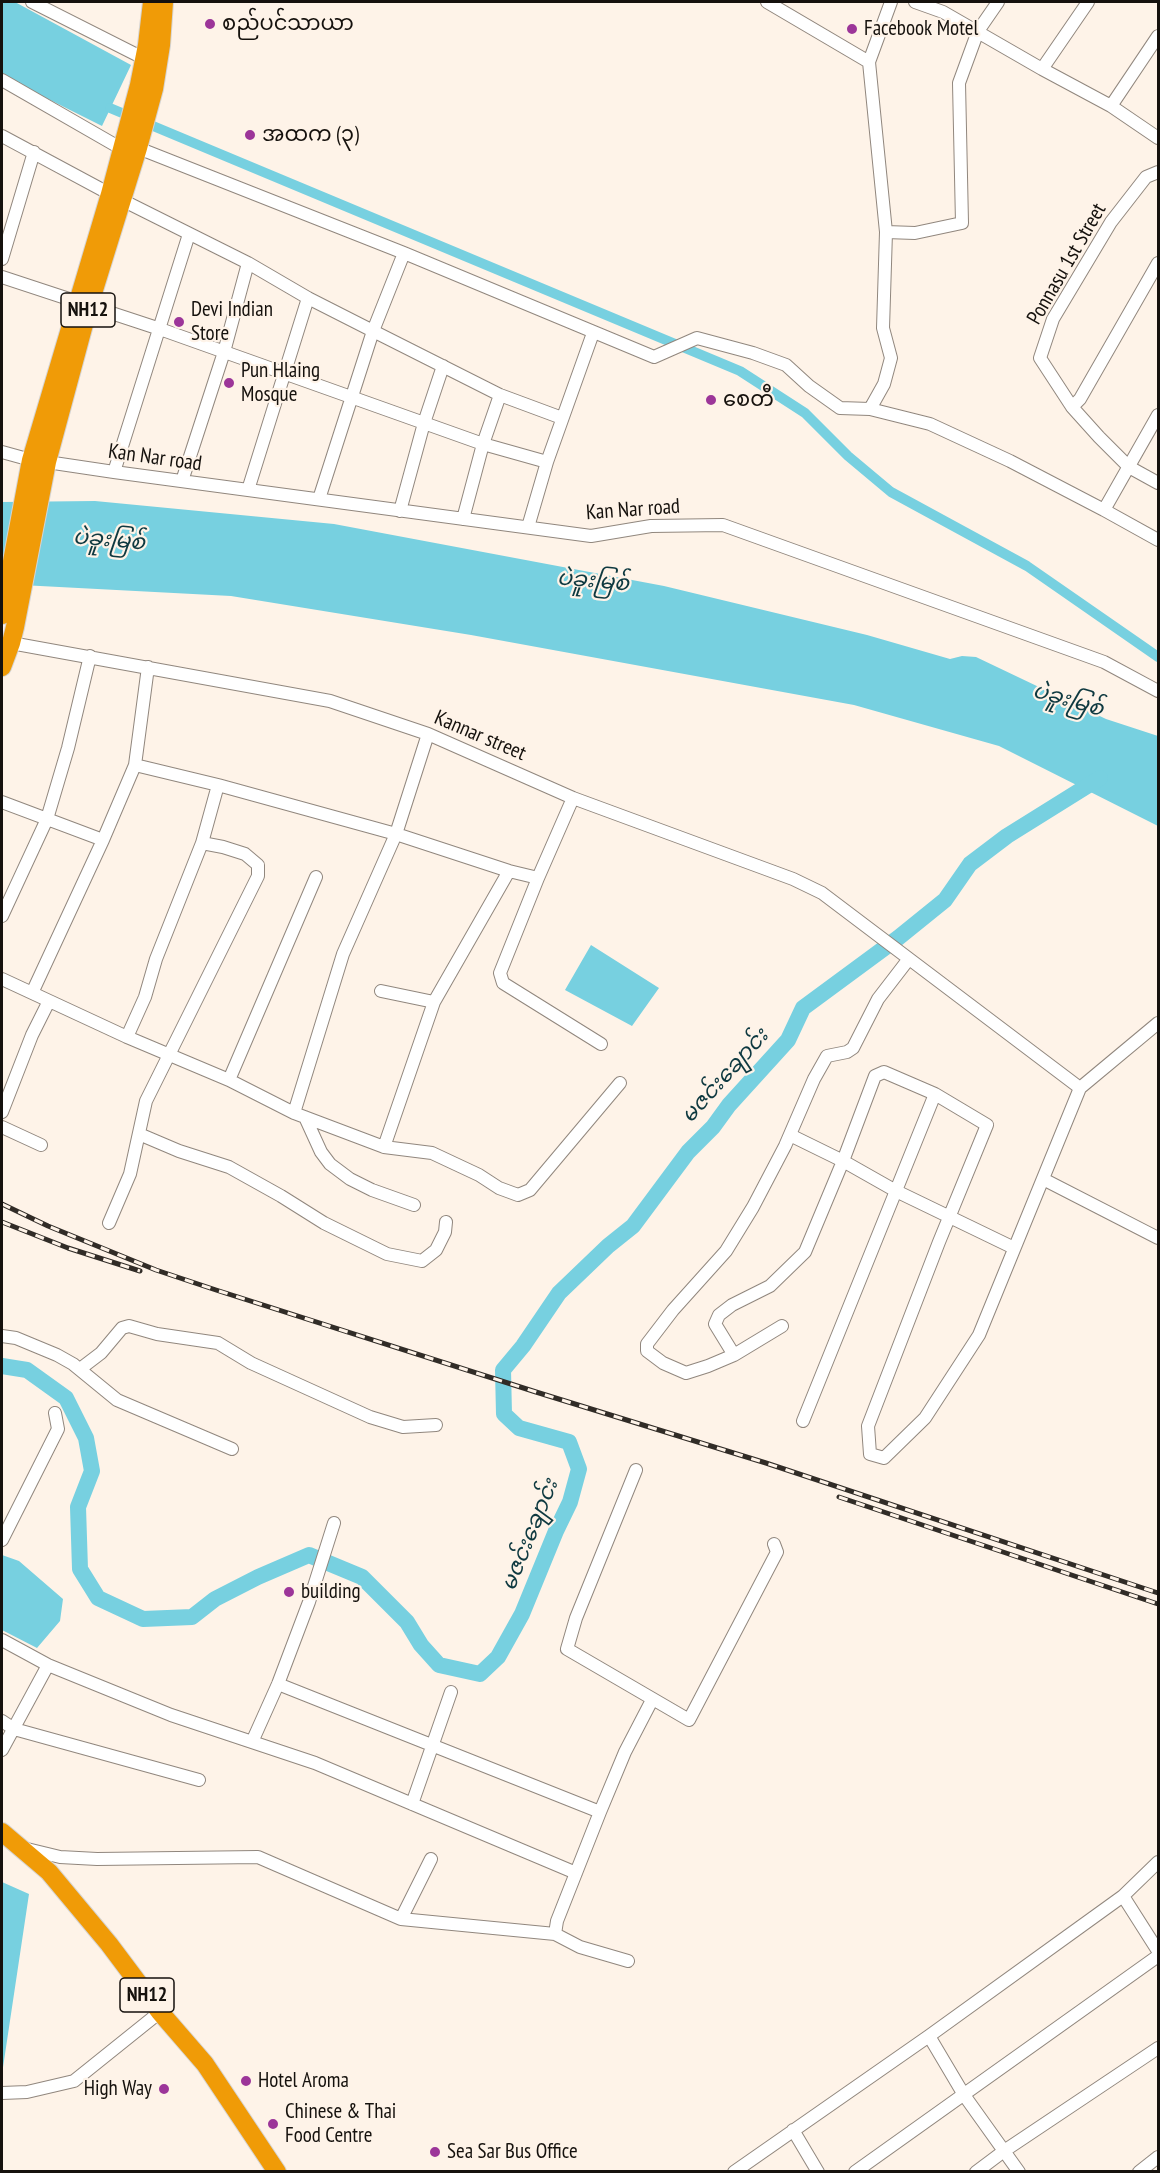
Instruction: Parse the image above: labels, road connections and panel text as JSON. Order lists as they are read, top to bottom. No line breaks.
{"streets":{"highway":["NH12"],"street":["Ponnasu 1st Street","Kan Nar road","Kannar street"]},"crossings":[["NH12","Kan Nar road"],["NH12","Kannar street"]],"water":["ပဲခူးမြစ်","မဇင်းချောင်း"],"places":["စည်ပင်သာယာ","Facebook Motel","အထက (၃)","Devi Indian Store","Pun Hlaing Mosque","စေတီ","building","Hotel Aroma","High Way","Chinese & Thai Food Centre","Sea Sar Bus Office"]}
